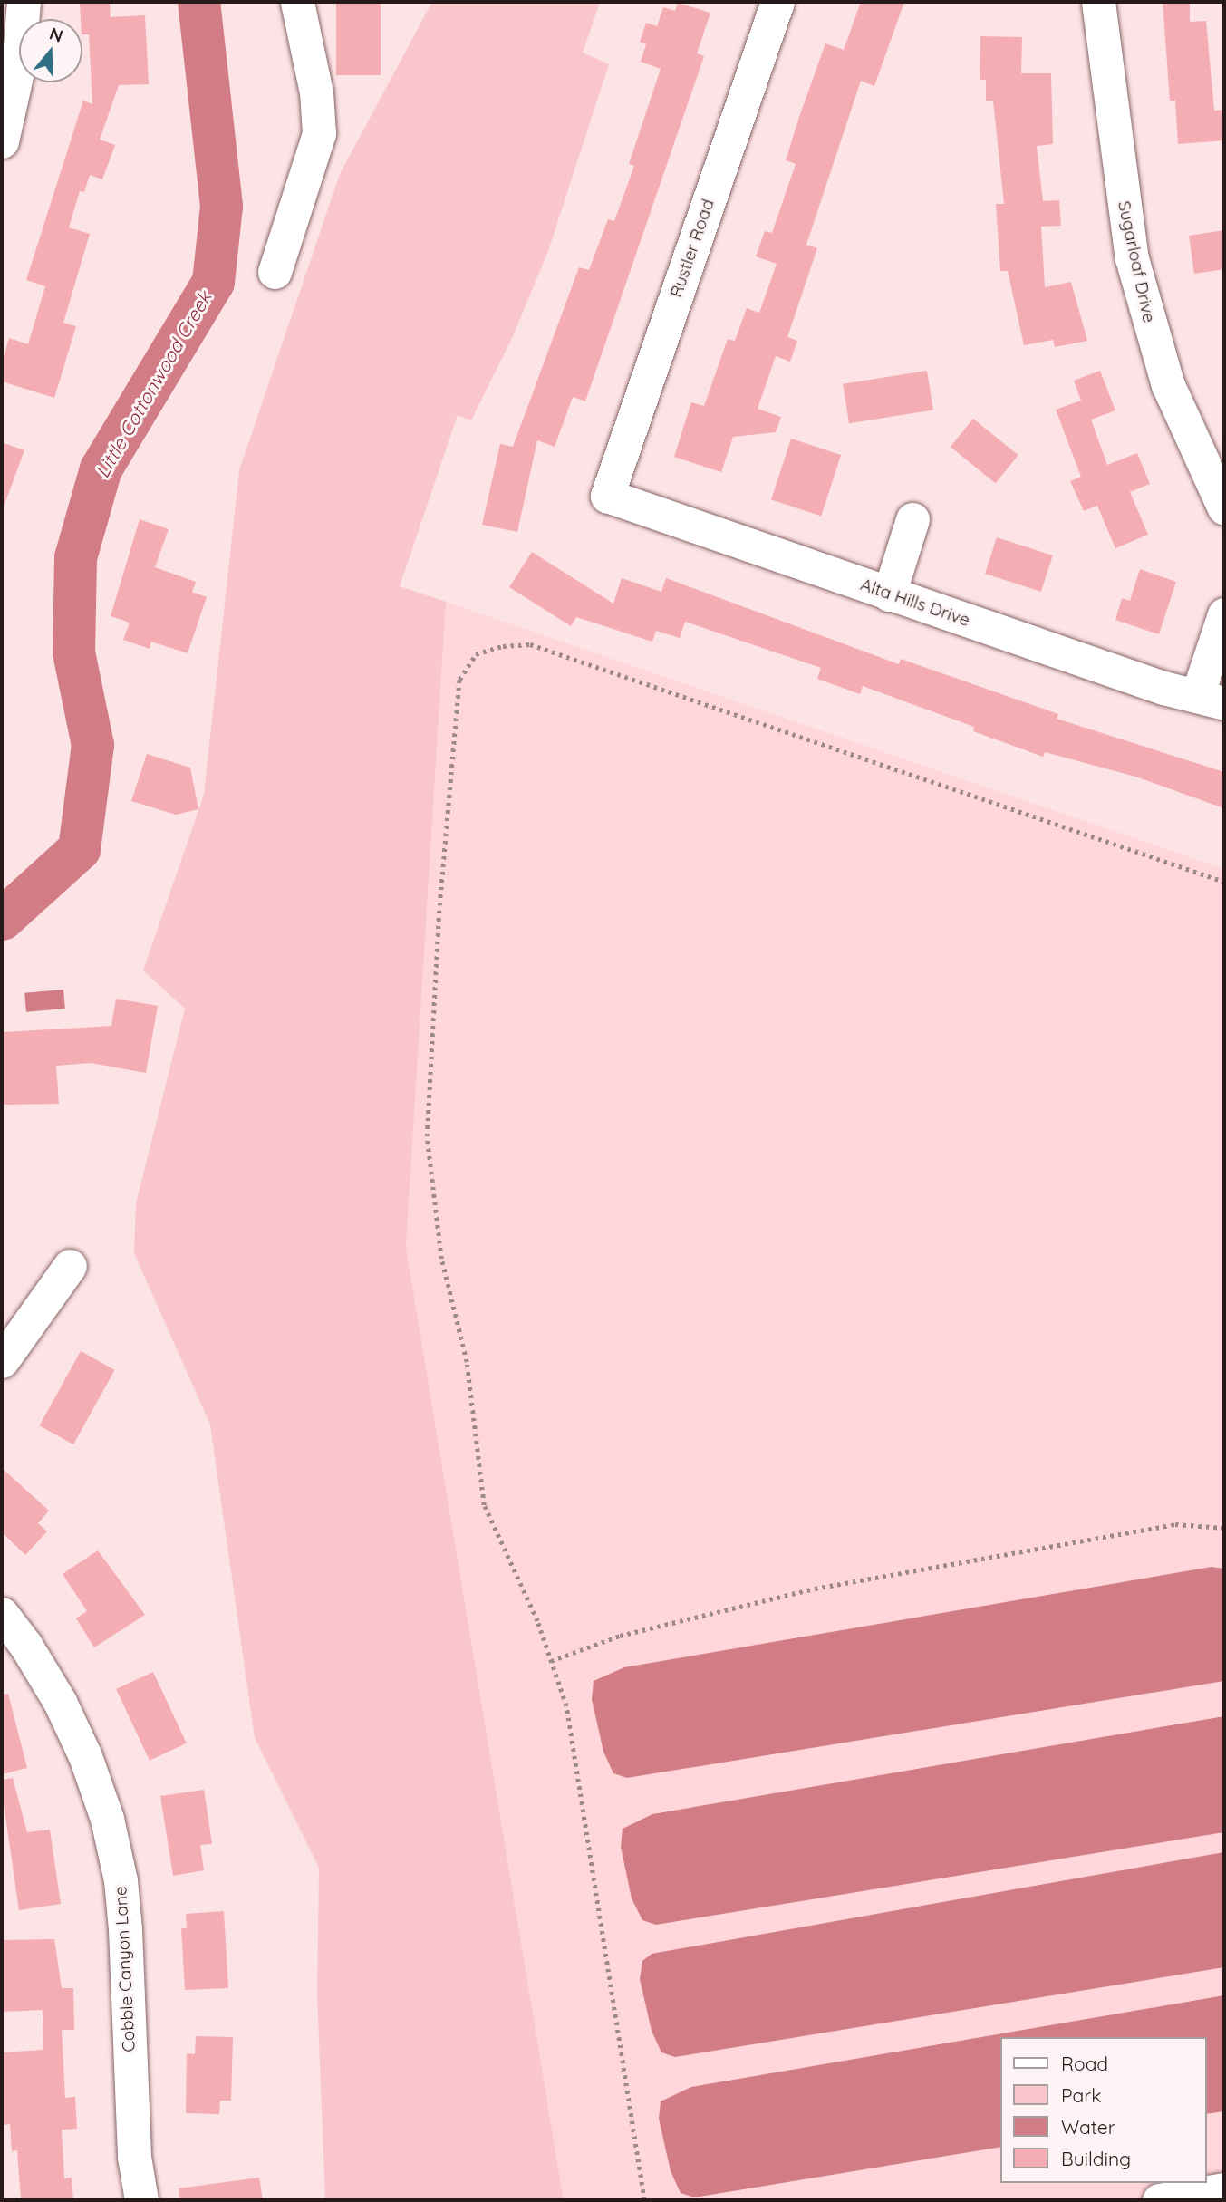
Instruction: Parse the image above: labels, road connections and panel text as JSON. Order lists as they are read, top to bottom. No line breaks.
{"streets":{"street":["Rustler Road","Sugarloaf Drive","Alta Hills Drive","Cobble Canyon Lane"]},"crossings":[["Rustler Road","Alta Hills Drive"]],"water":["Little Cottonwood Creek"],"legend":["Road","Park","Water","Building"],"north":"top"}
